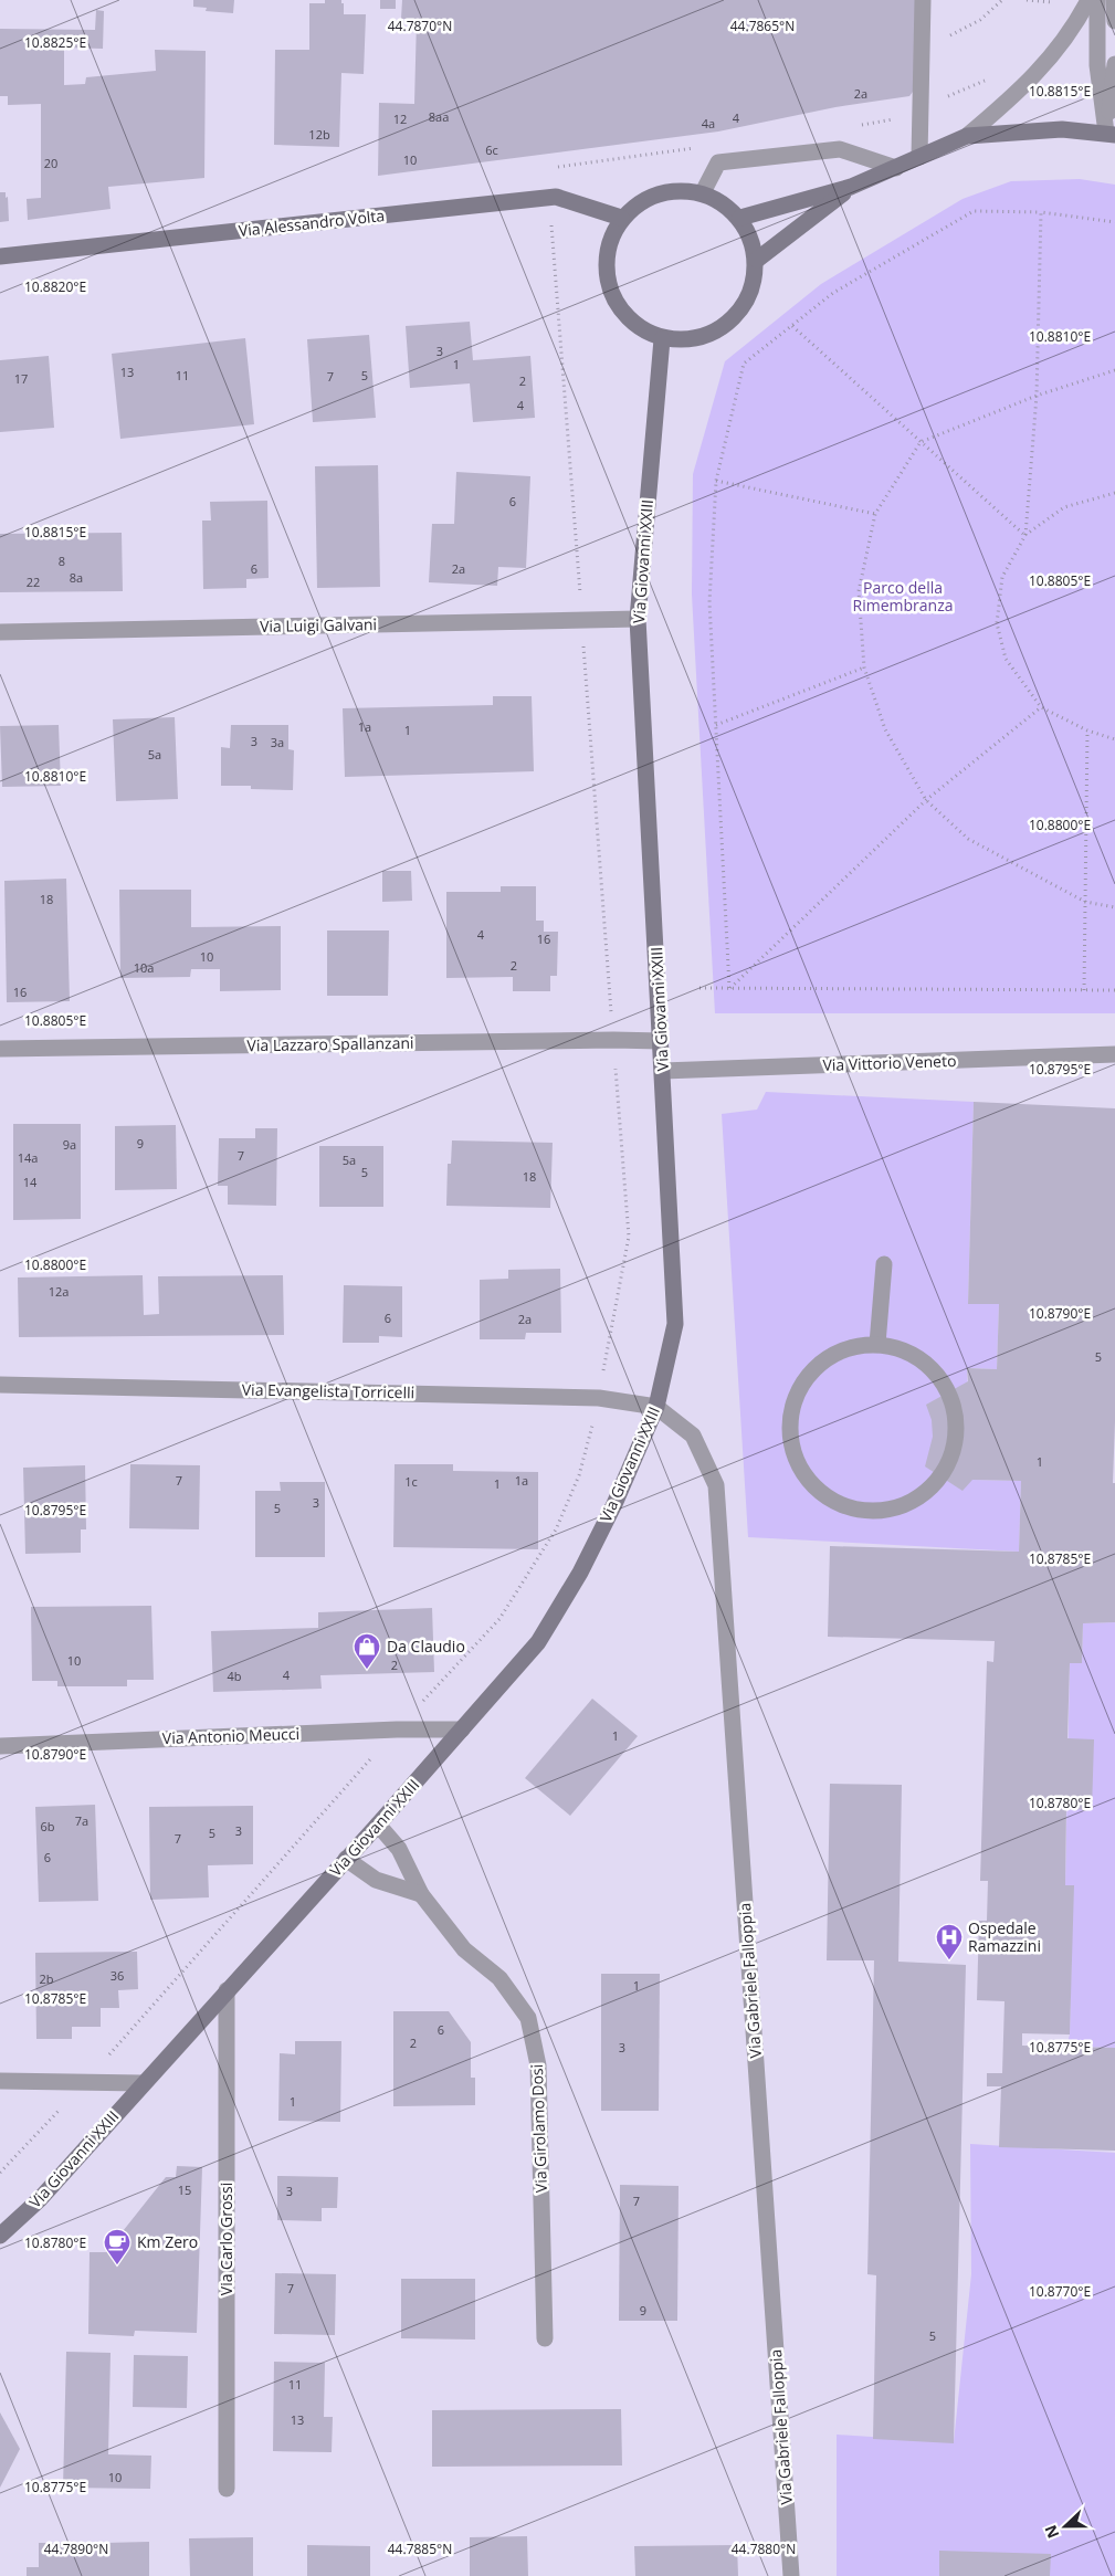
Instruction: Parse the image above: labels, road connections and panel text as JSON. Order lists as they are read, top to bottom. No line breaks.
{"streets":{"street":["Via Alessandro Volta","Via Giovanni XXIII","Via Luigi Galvani","Via Lazzaro Spallanzani","Via Vittorio Veneto","Via Evangelista Torricelli","Via Antonio Meucci","Via Gabriele Falloppia","Via Girolamo Dosi","Via Carlo Grossi"]},"crossings":[["Via Alessandro Volta","Via Giovanni XXIII"],["Via Giovanni XXIII","Via Luigi Galvani"],["Via Giovanni XXIII","Via Lazzaro Spallanzani"],["Via Giovanni XXIII","Via Vittorio Veneto"],["Via Giovanni XXIII","Via Evangelista Torricelli"],["Via Giovanni XXIII","Via Antonio Meucci"],["Via Giovanni XXIII","Via Gabriele Falloppia"],["Via Giovanni XXIII","Via Girolamo Dosi"],["Via Giovanni XXIII","Via Carlo Grossi"],["Via Evangelista Torricelli","Via Gabriele Falloppia"]],"parks":["Parco della Rimembranza"],"places":{"shop":["Da Claudio"],"hospital":["Ospedale Ramazzini"],"cafe":["Km Zero"]},"house_numbers":["2a","8aa","4","12","4a","12b","6c","10","20","3","1","13","11","5","7","17","2","4","6","8","6","2a","8a","22","1a","1","3","3a","5a","18","4","16","10","2","10a","16","9","9a","7","14a","5a","5","18","14","12a","6","2a","5","1","7","1a","1c","1","3","5","10","2","4","4b","1","7a","6b","3","5","7","6","36","2b","1","6","2","3","1","15","3","7","7","9","5","11","13","10"],"north":"left","coordinates":["44.7870°N","44.7865°N","10.8825°E","10.8815°E","10.8820°E","10.8810°E","10.8805°E","10.8800°E","10.8795°E","10.8790°E","10.8785°E","10.8780°E","10.8775°E","10.8770°E","44.7890°N","44.7885°N","44.7880°N"]}
